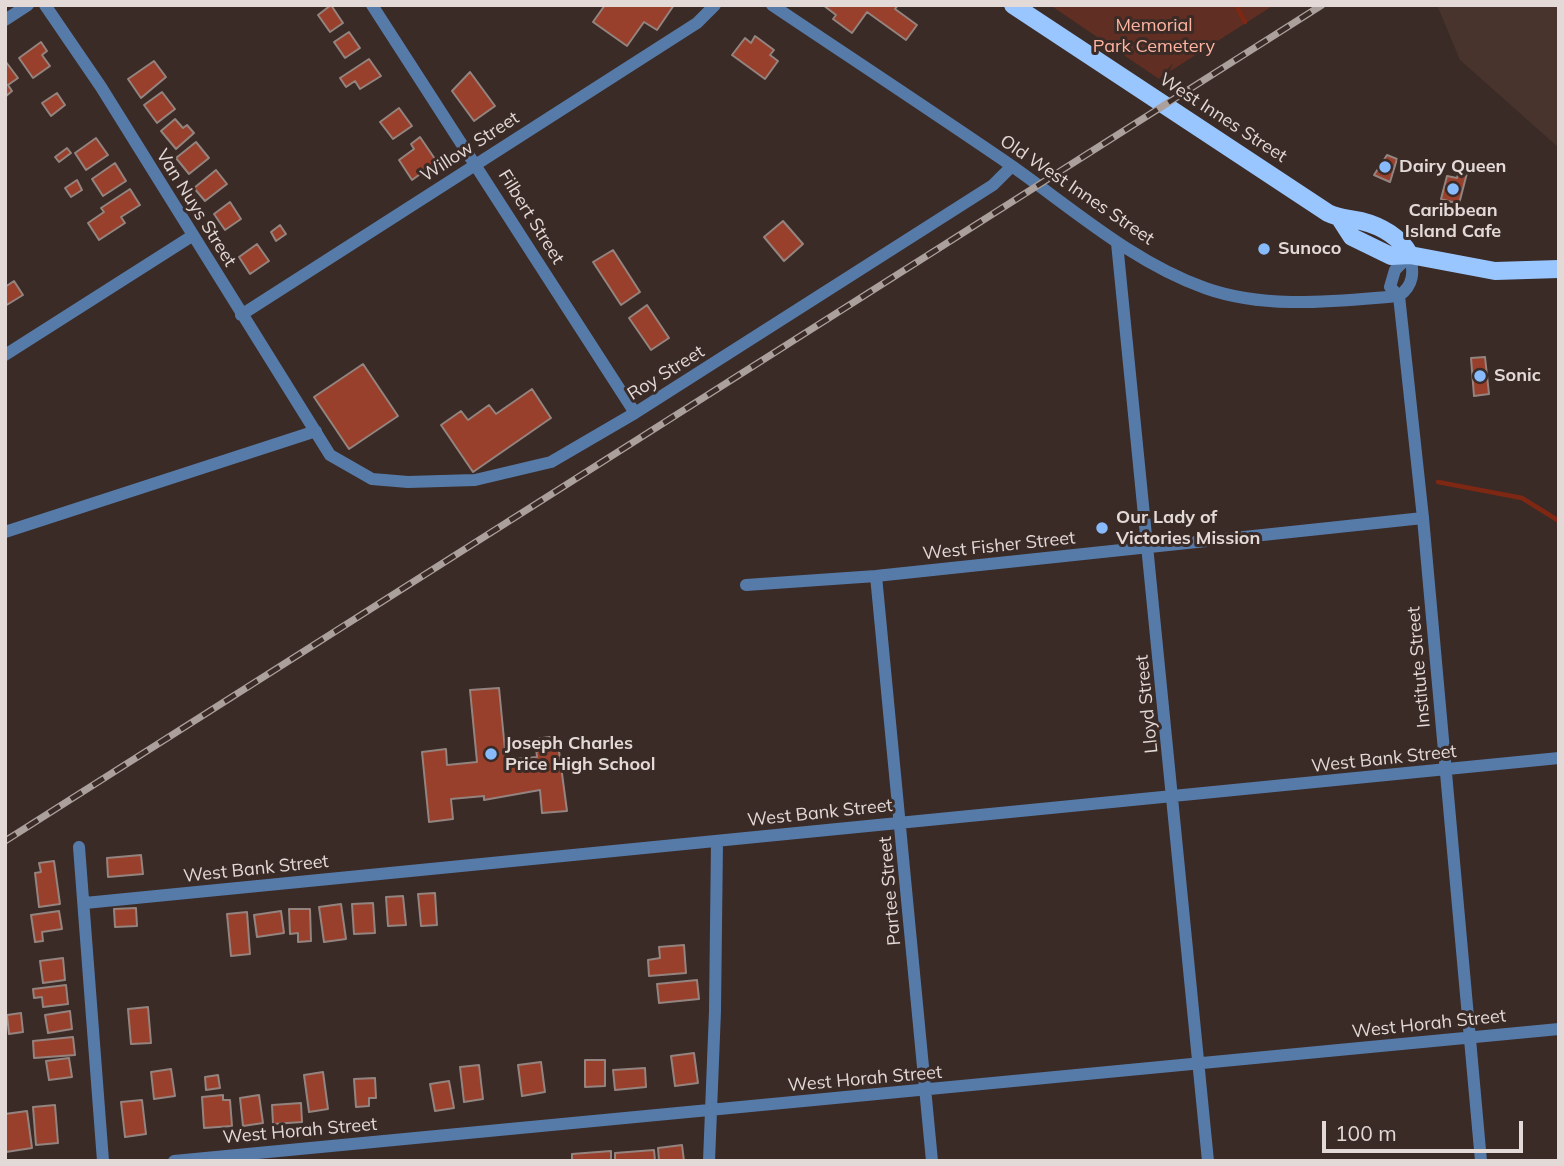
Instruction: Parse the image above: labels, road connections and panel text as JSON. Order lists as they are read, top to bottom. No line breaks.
{"streets":{"main road":["West Innes Street"],"street":["Willow Street","Old West Innes Street","Van Nuys Street","Filbert Street","Roy Street","West Fisher Street","Institute Street","Lloyd Street","West Bank Street","Partee Street","West Horah Street"]},"crossings":[["West Innes Street","Institute Street"],["Willow Street","Van Nuys Street"],["Willow Street","Filbert Street"],["Old West Innes Street","Roy Street"],["Old West Innes Street","Institute Street"],["Old West Innes Street","Lloyd Street"],["Van Nuys Street","Roy Street"],["Filbert Street","Roy Street"],["West Fisher Street","Institute Street"],["West Fisher Street","Lloyd Street"],["West Fisher Street","Partee Street"],["Institute Street","West Bank Street"],["Institute Street","West Horah Street"],["Lloyd Street","West Bank Street"],["Lloyd Street","West Horah Street"],["West Bank Street","Partee Street"],["Partee Street","West Horah Street"]],"parks":["Memorial Park Cemetery"],"places":["Dairy Queen","Caribbean Island Cafe","Sunoco","Sonic","Our Lady of Victories Mission","Joseph Charles Price High School"],"scale_bar":"100 m"}
